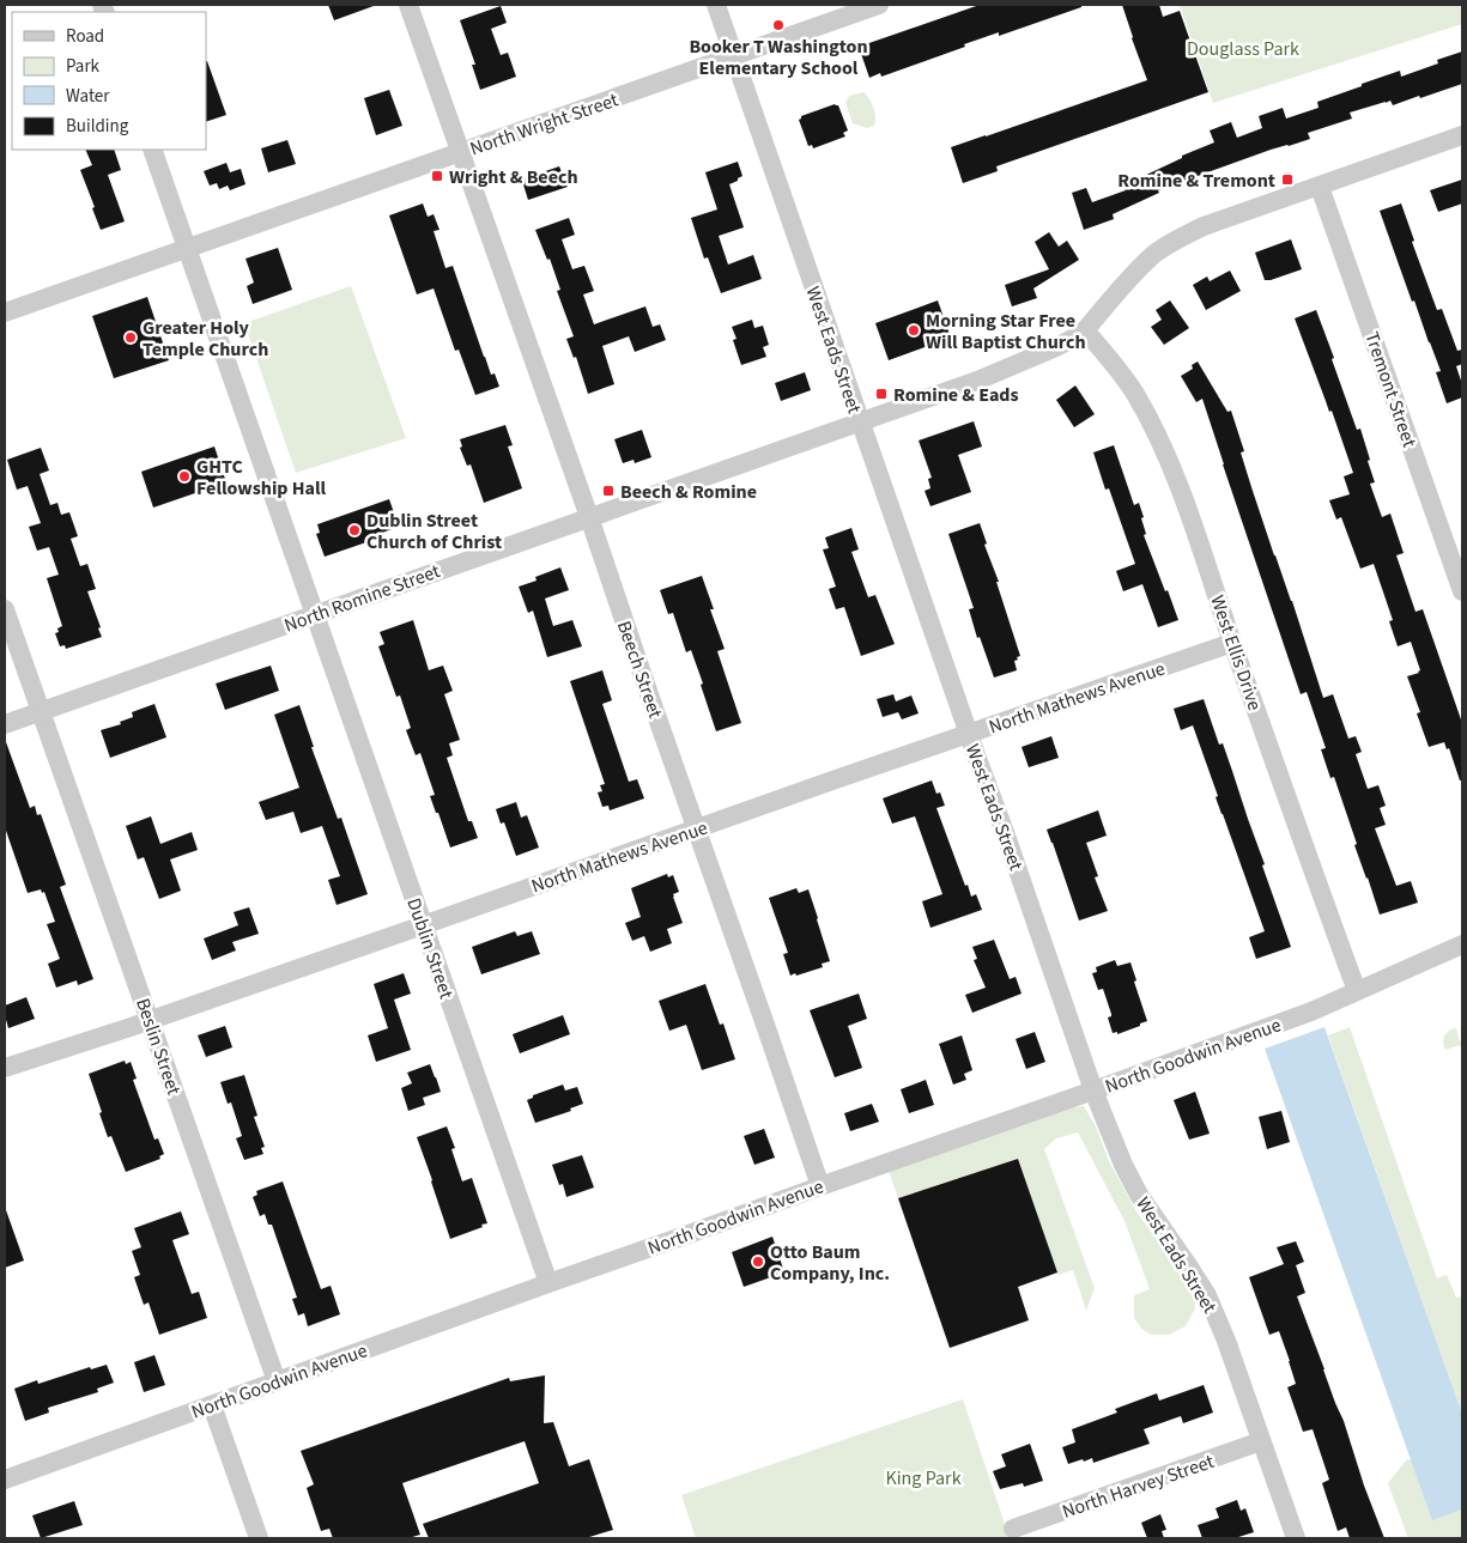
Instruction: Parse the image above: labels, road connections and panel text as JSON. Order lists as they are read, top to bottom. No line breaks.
{"streets":{"street":["North Wright Street","West Eads Street","Tremont Street","North Romine Street","West Ellis Drive","Beech Street","North Mathews Avenue","Dublin Street","Beslin Street","North Goodwin Avenue","North Harvey Street"]},"crossings":[["North Wright Street","West Eads Street"],["North Wright Street","Beech Street"],["North Wright Street","Dublin Street"],["West Eads Street","North Romine Street"],["West Eads Street","North Mathews Avenue"],["West Eads Street","North Goodwin Avenue"],["West Eads Street","North Harvey Street"],["Tremont Street","North Romine Street"],["North Romine Street","West Ellis Drive"],["North Romine Street","Beech Street"],["North Romine Street","Dublin Street"],["North Romine Street","Beslin Street"],["West Ellis Drive","North Mathews Avenue"],["West Ellis Drive","North Goodwin Avenue"],["Beech Street","North Mathews Avenue"],["Beech Street","North Goodwin Avenue"],["North Mathews Avenue","Dublin Street"],["North Mathews Avenue","Beslin Street"],["Dublin Street","North Goodwin Avenue"],["Beslin Street","North Goodwin Avenue"]],"parks":["Douglass Park","King Park"],"places":{"other":["Booker T Washington Elementary School","Morning Star Free Will Baptist Church","Greater Holy Temple Church","GHTC Fellowship Hall","Dublin Street Church of Christ","Otto Baum Company, Inc."],"transit":["Wright & Beech","Romine & Tremont","Romine & Eads","Beech & Romine"]},"legend":["Road","Park","Water","Building"]}
